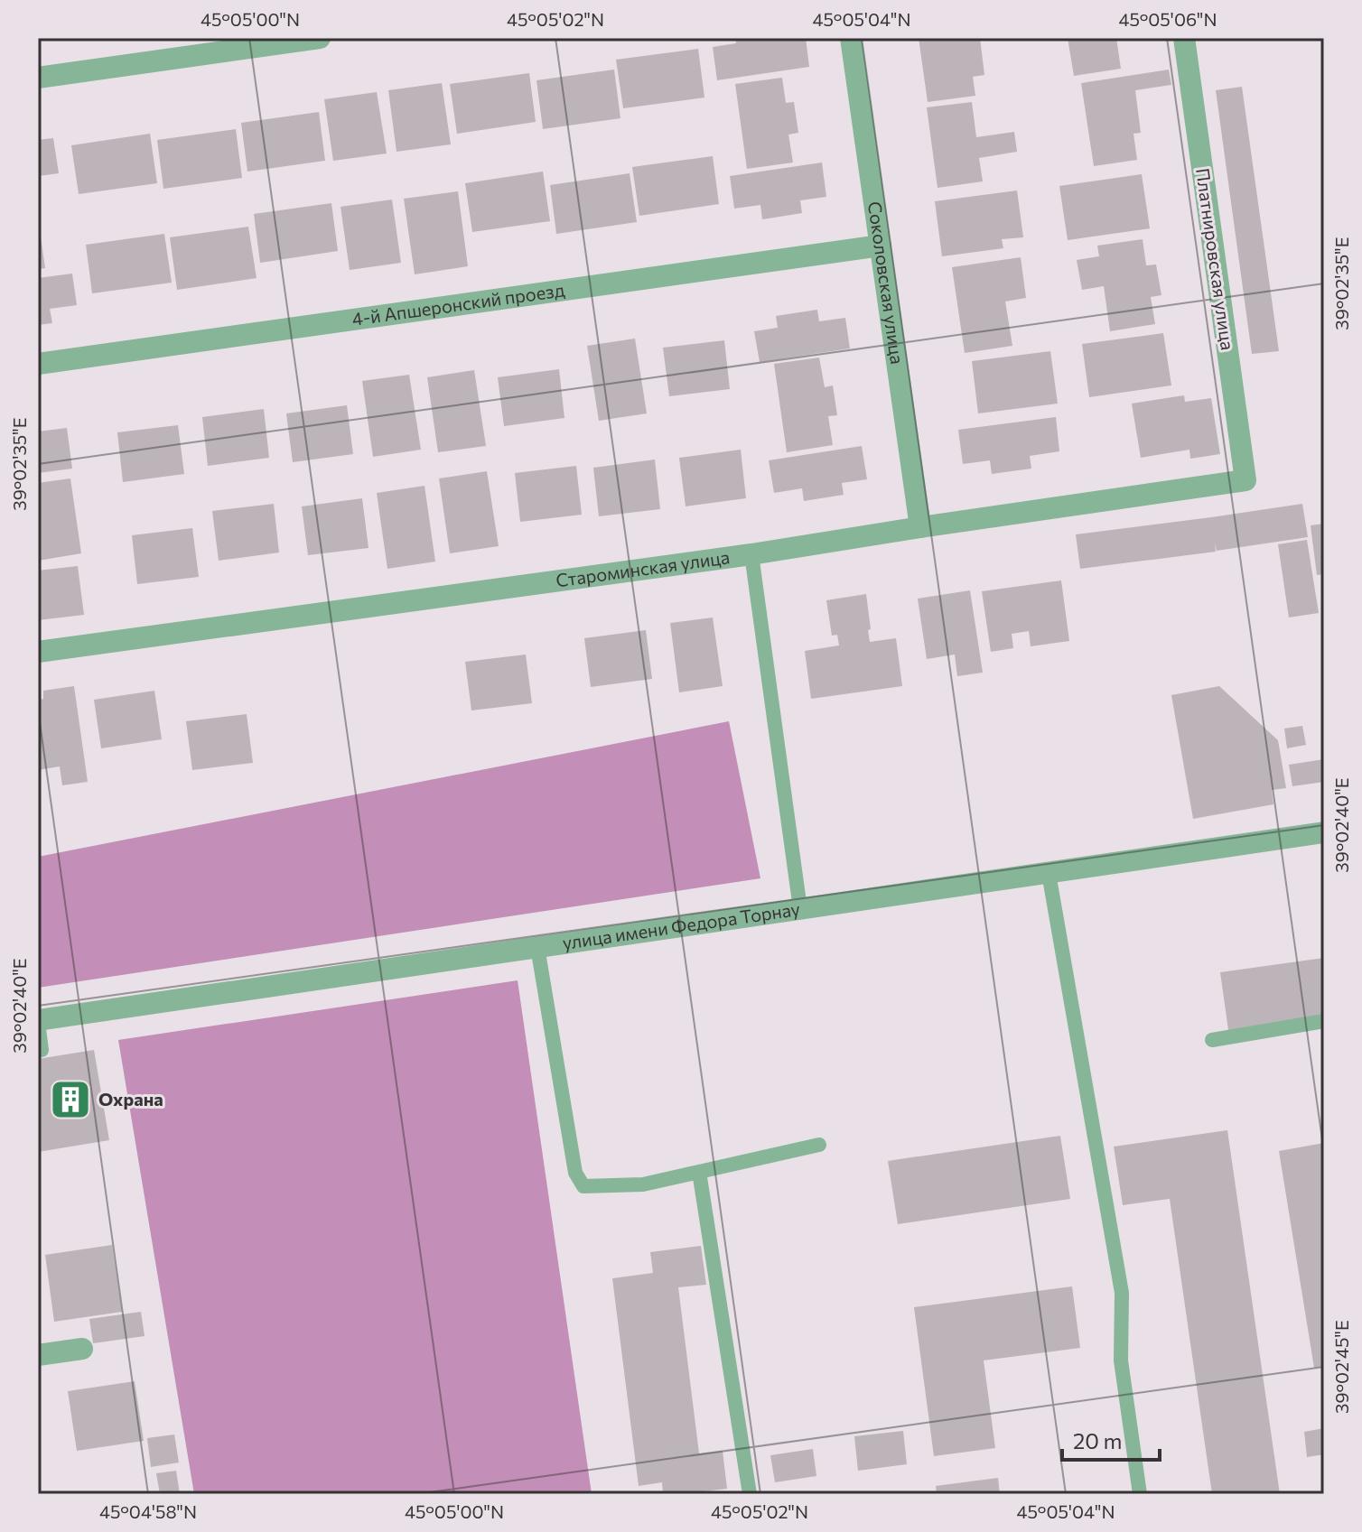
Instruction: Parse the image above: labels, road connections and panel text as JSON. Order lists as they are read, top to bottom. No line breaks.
{"streets":{"street":["Платнировская улица","Соколовская улица","4-й Апшеронский проезд","Староминская улица","улица имени Федора Торнау"]},"crossings":[["Платнировская улица","Староминская улица"],["Соколовская улица","4-й Апшеронский проезд"],["Соколовская улица","Староминская улица"]],"places":{"building":["Охрана"]},"scale_bar":"20 m","coordinates":["45°05'00\"N","45°05'02\"N","45°05'04\"N","45°05'06\"N","39°02'35\"E","39°02'40\"E","39°02'45\"E","45°04'58\"N"]}
